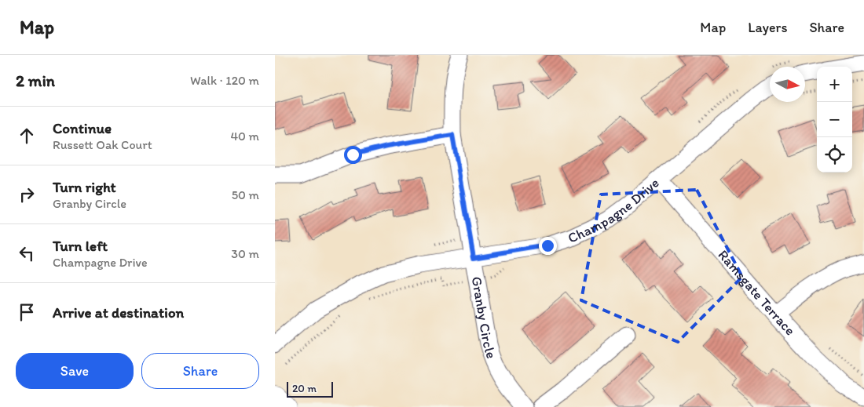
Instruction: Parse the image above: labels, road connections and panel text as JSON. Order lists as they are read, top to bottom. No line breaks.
{"streets":{"street":["Champagne Drive","Ramsgate Terrace","Granby Circle"]},"crossings":[["Champagne Drive","Ramsgate Terrace"],["Champagne Drive","Granby Circle"]],"scale_bar":"20 m","north":"right","page":{"header":"Map","nav":["Map","Layers","Share"],"heading":["2 min","Walk · 120 m"],"map_buttons":["+","−"],"list":[["Continue","Russett Oak Court","40 m"],["Turn right","Granby Circle","50 m"],["Turn left","Champagne Drive","30 m"],"Arrive at destination"],"buttons":["Save","Share"],"scale":"20 m"}}
